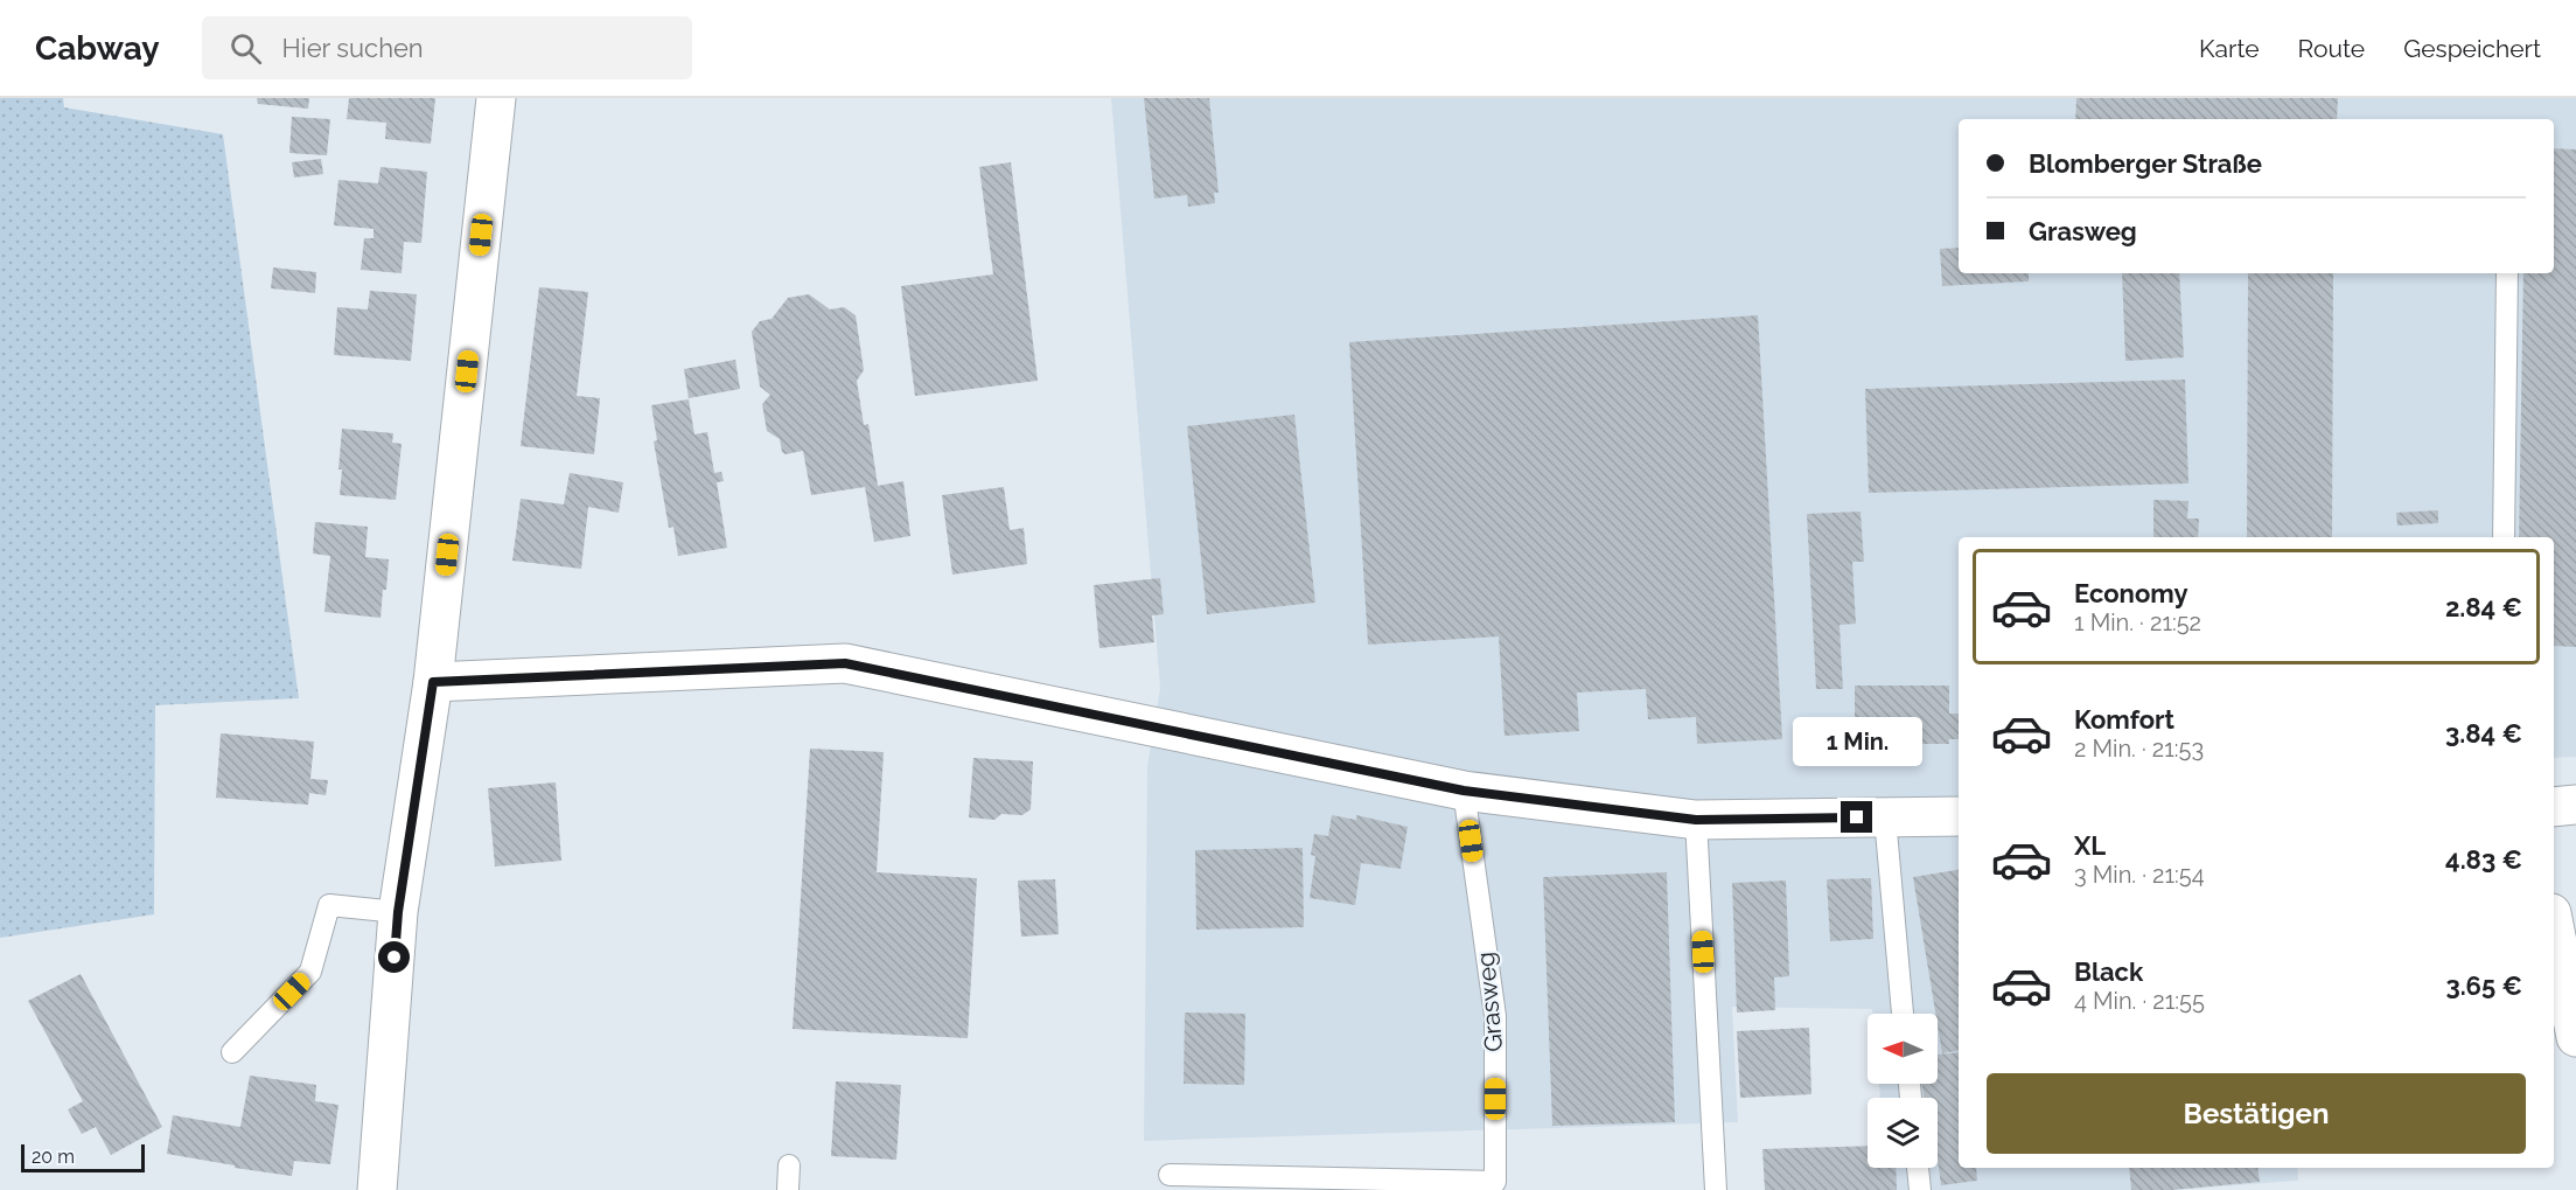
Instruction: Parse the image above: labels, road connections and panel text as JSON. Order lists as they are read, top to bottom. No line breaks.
{"streets":{"lane":["Grasweg"]},"scale_bar":"20 m","north":"left","page":{"header":"Cabway","search":"Hier suchen","nav":["Karte","Route","Gespeichert"],"banner":["Blomberger Straße","Grasweg"],"list":[{"name":"Economy","note":"1 Min. · 21:52","value":"2.84 €"},{"name":"Komfort","note":"2 Min. · 21:53","value":"3.84 €"},{"name":"XL","note":"3 Min. · 21:54","value":"4.83 €"},{"name":"Black","note":"4 Min. · 21:55","value":"3.65 €"}],"bubble":"1 Min.","buttons":"Bestätigen","scale":"20 m"}}
